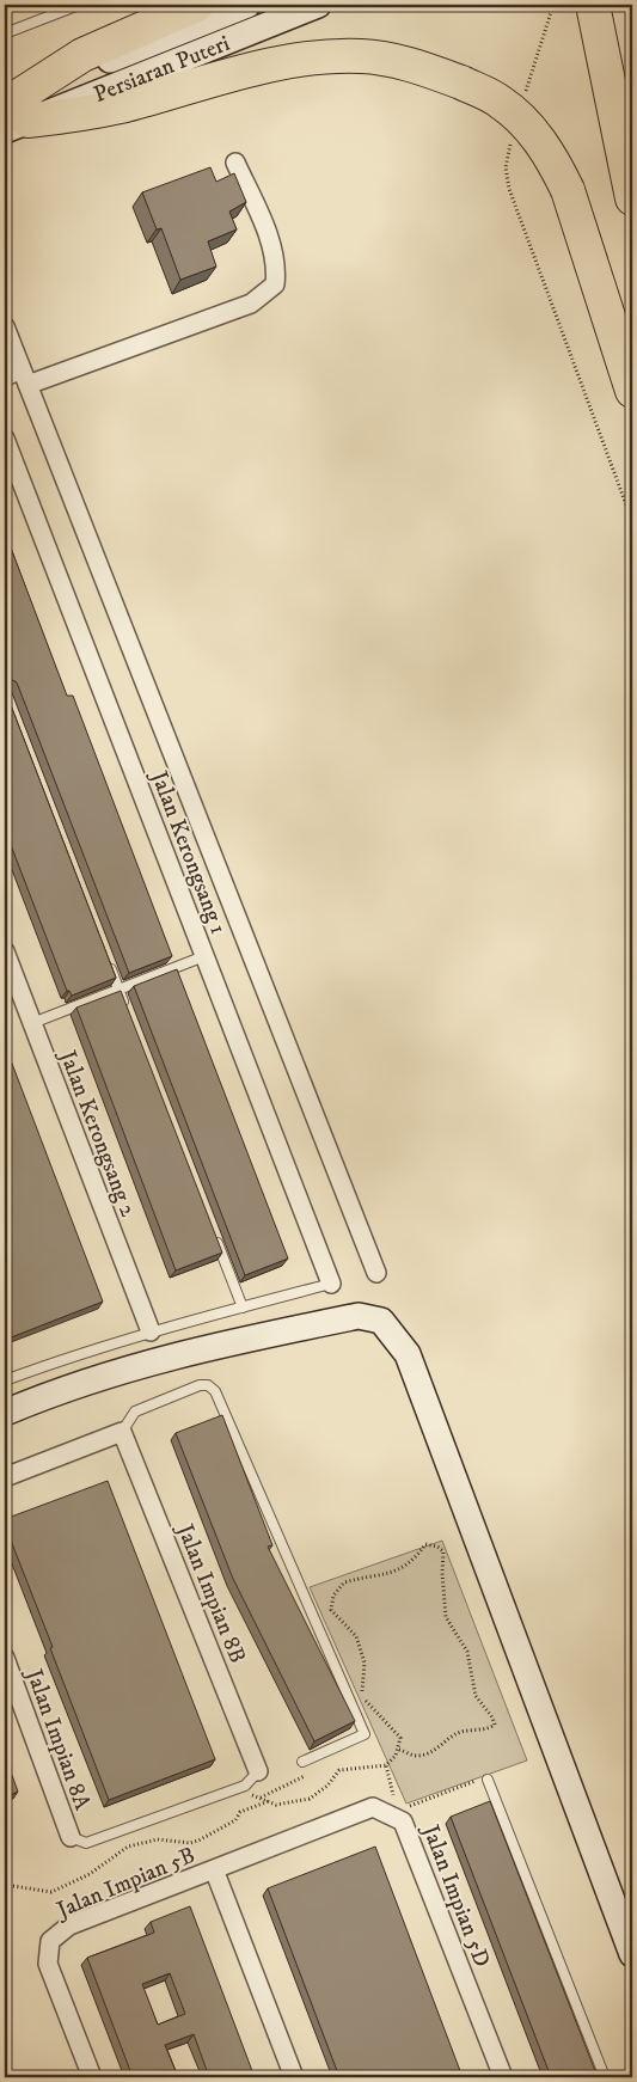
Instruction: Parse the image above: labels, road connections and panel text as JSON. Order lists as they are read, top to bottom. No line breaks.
{"streets":{"street":["Persiaran Puteri","Jalan Kerongsang 1","Jalan Kerongsang 2","Jalan Impian 8B","Jalan Impian 8A","Jalan Impian 5B","Jalan Impian 5D"]},"crossings":[["Jalan Impian 5B","Jalan Impian 5D"]]}
